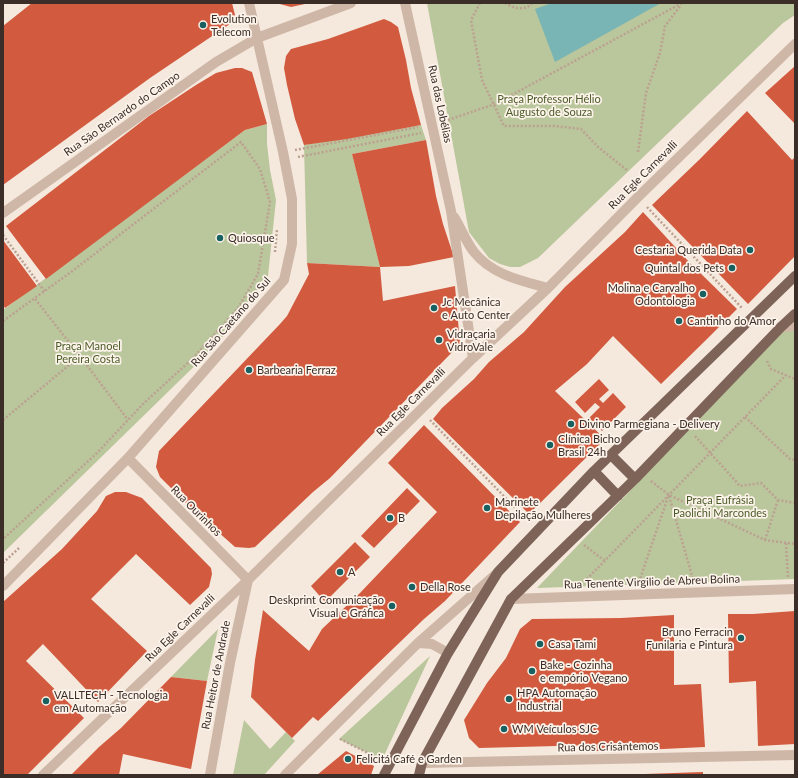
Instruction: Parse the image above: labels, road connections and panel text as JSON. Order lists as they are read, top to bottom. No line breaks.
{"streets":{"street":["Rua das Lobélias","Rua São Bernardo do Campo","Rua Egle Carnevalli","Rua São Caetano do Sul","Rua Ourinhos","Rua Tenente Virgilio de Abreu Bolina","Rua Heitor de Andrade","Rua dos Crisântemos"]},"crossings":[["Rua das Lobélias","Rua Egle Carnevalli"],["Rua São Bernardo do Campo","Rua São Caetano do Sul"],["Rua Egle Carnevalli","Rua Ourinhos"],["Rua Egle Carnevalli","Rua Heitor de Andrade"],["Rua São Caetano do Sul","Rua Ourinhos"],["Rua Ourinhos","Rua Heitor de Andrade"]],"parks":["Praça Professor Hélio Augusto de Souza","Praça Manoel Pereira Costa","Praça Eufrásia Paolichi Marcondes"],"places":["Evolution Telecom","Quiosque","Cestaria Querida Data","Quintal dos Pets","Molina e Carvalho Odontologia","Jc Mecânica e Auto Center","Cantinho do Amor","Vidraçaria VidroVale","Barbearia Ferraz","Divino Parmegiana - Delivery","Clínica Bicho Brasil 24h","Marinete Depilação Mulheres","B","A","Della Rose","Deskprint Comunicação Visual e Gráfica","Bruno Ferracin Funilaria e Pintura","Casa Tami","Bake - Cozinha e empório Vegano","HPA Automação Industrial","VALLTECH - Tecnologia em Automação","WM Veículos SJC","Felicitá Café e Garden"]}
